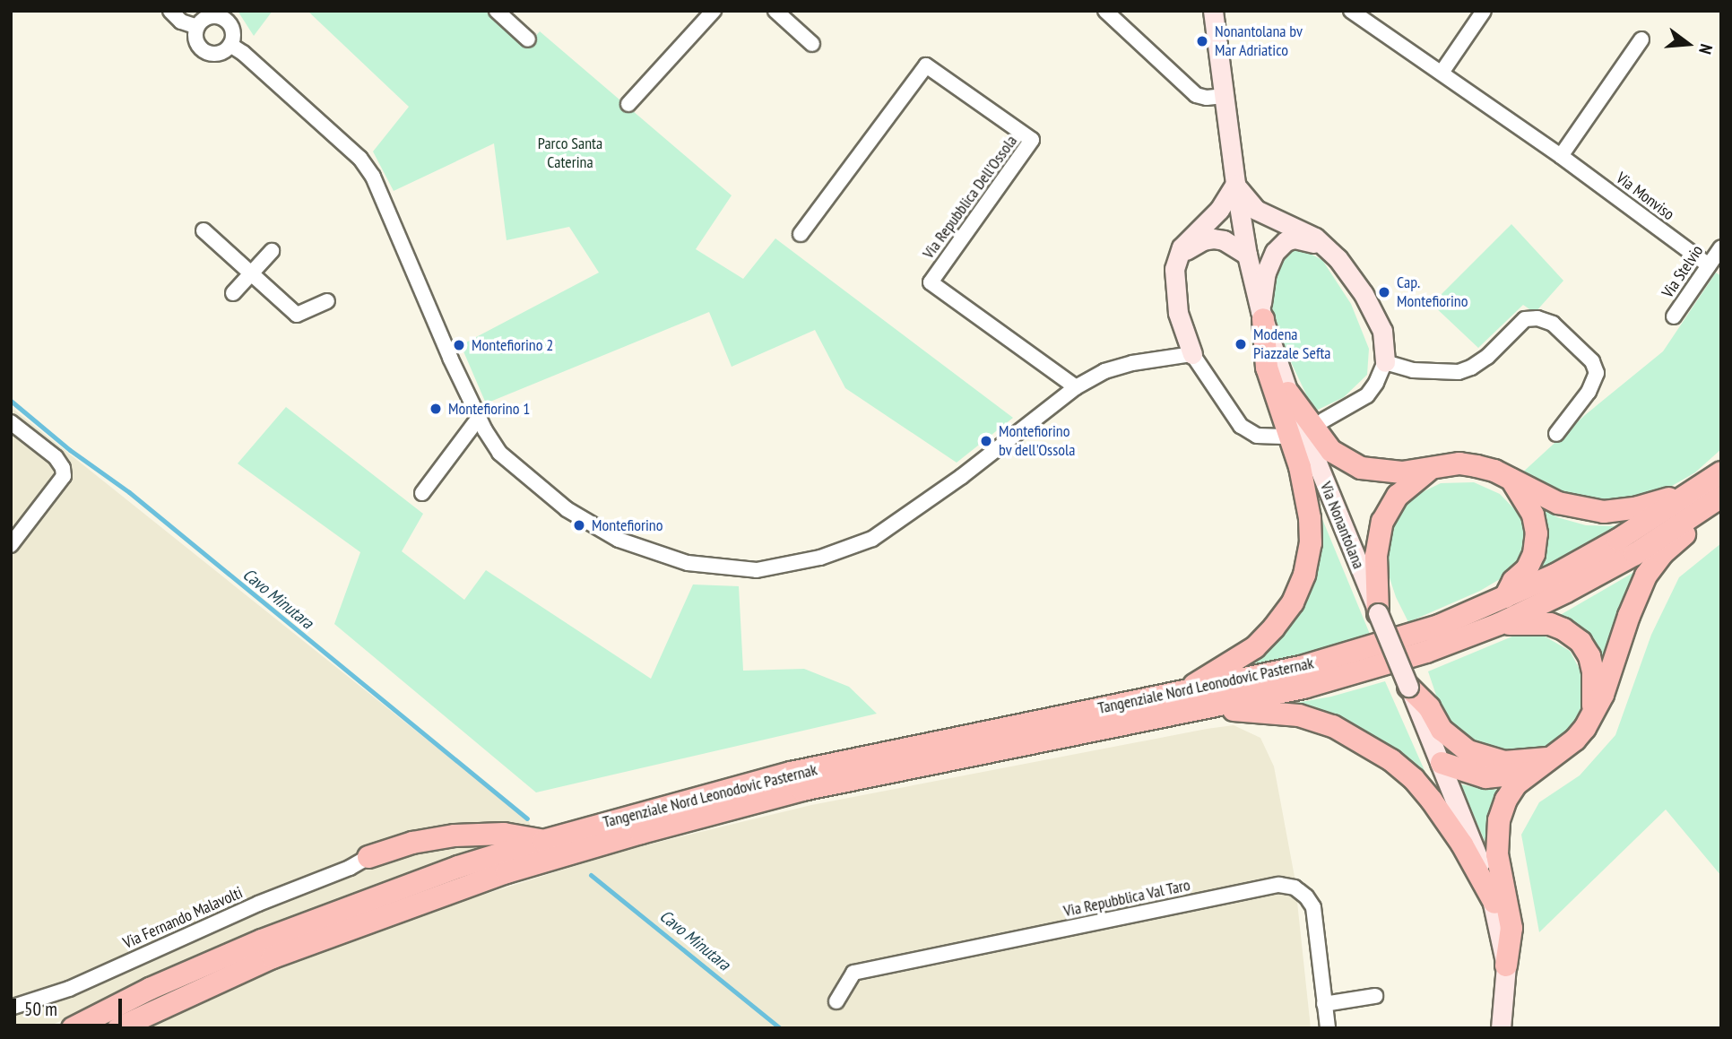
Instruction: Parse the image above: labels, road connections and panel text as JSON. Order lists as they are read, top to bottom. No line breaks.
{"streets":{"highway":["Tangenziale Nord Leonodovic Pasternak"],"main road":["Via Nonantolana"],"street":["Via Monviso","Via Repubblica Dell'Ossola","Via Stelvio","Via Repubblica Val Taro","Via Fernando Malavolti"]},"crossings":[["Via Monviso","Via Stelvio"]],"water":["Cavo Minutara"],"parks":["Parco Santa Caterina"],"places":["Nonantolana bv Mar Adriatico","Cap. Montefiorino","Modena Piazzale Sefta","Montefiorino 2","Montefiorino 1","Montefiorino bv dell'Ossola","Montefiorino"],"scale_bar":"50 m","north":"right"}
